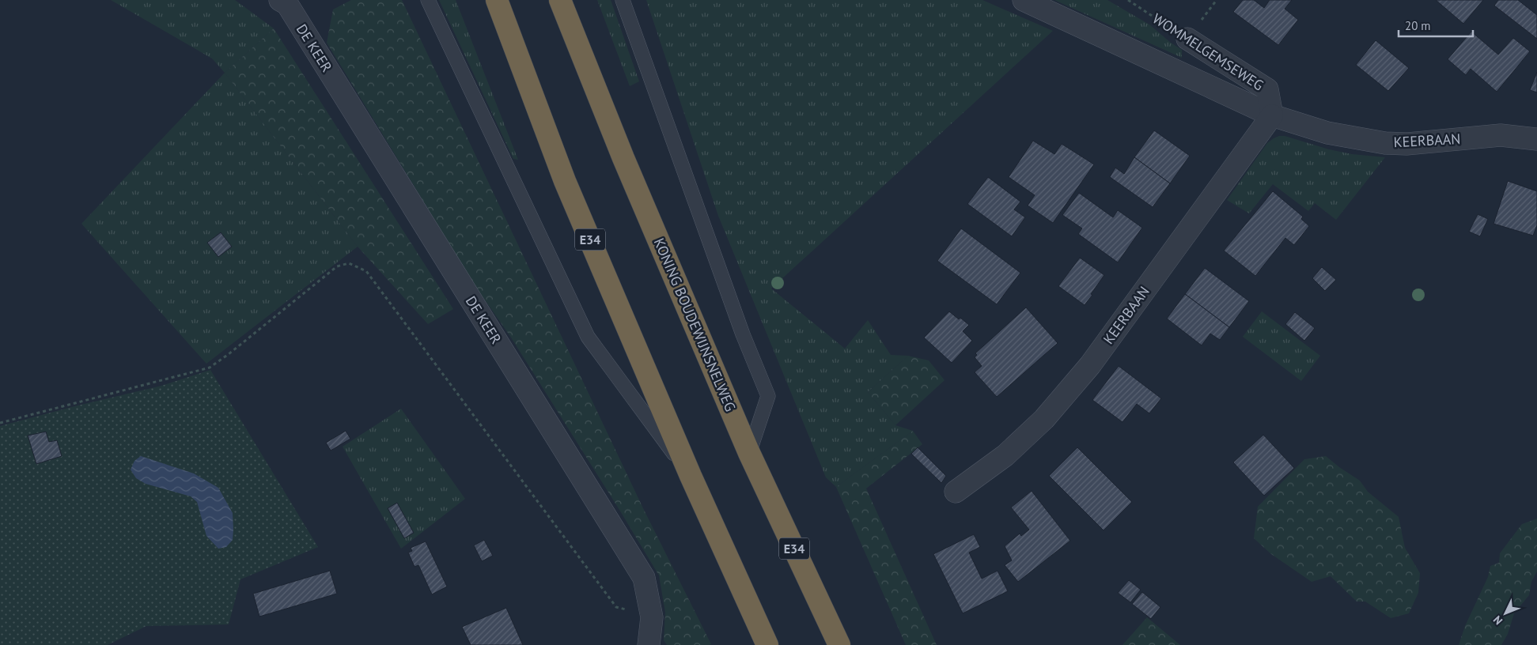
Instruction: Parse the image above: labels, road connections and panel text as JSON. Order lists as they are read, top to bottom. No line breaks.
{"streets":{"highway":["E34","KONING BOUDEWIJNSNELWEG"],"street":["DE KEER","WOMMELGEMSEWEG","KEERBAAN"]},"crossings":[["WOMMELGEMSEWEG","KEERBAAN"]],"scale_bar":"20 m","north":"bottom left"}
